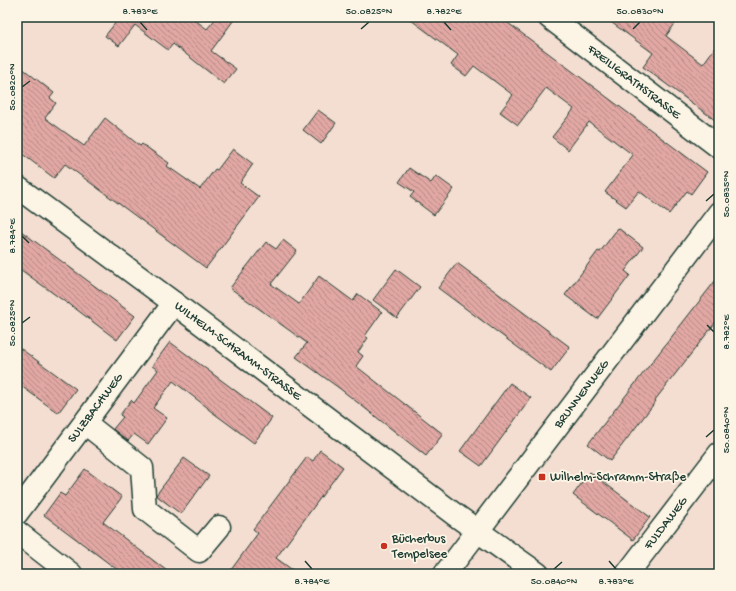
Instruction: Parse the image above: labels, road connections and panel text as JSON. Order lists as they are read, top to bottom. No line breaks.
{"streets":{"street":["FREILIGRATHSTRASSE","WILHELM-SCHRAMM-STRASSE","BRUNNENWEG","SULZBACHWEG","FULDAWEG"]},"crossings":[["WILHELM-SCHRAMM-STRASSE","BRUNNENWEG"],["WILHELM-SCHRAMM-STRASSE","SULZBACHWEG"]],"places":{"transit":["Wilhelm-Schramm-Straße"],"other":["Bücherbus Tempelsee"]},"coordinates":["8.783°E","50.0825°N","8.782°E","50.0830°N","50.0820°N","50.0835°N","8.784°E","50.0840°N"]}
